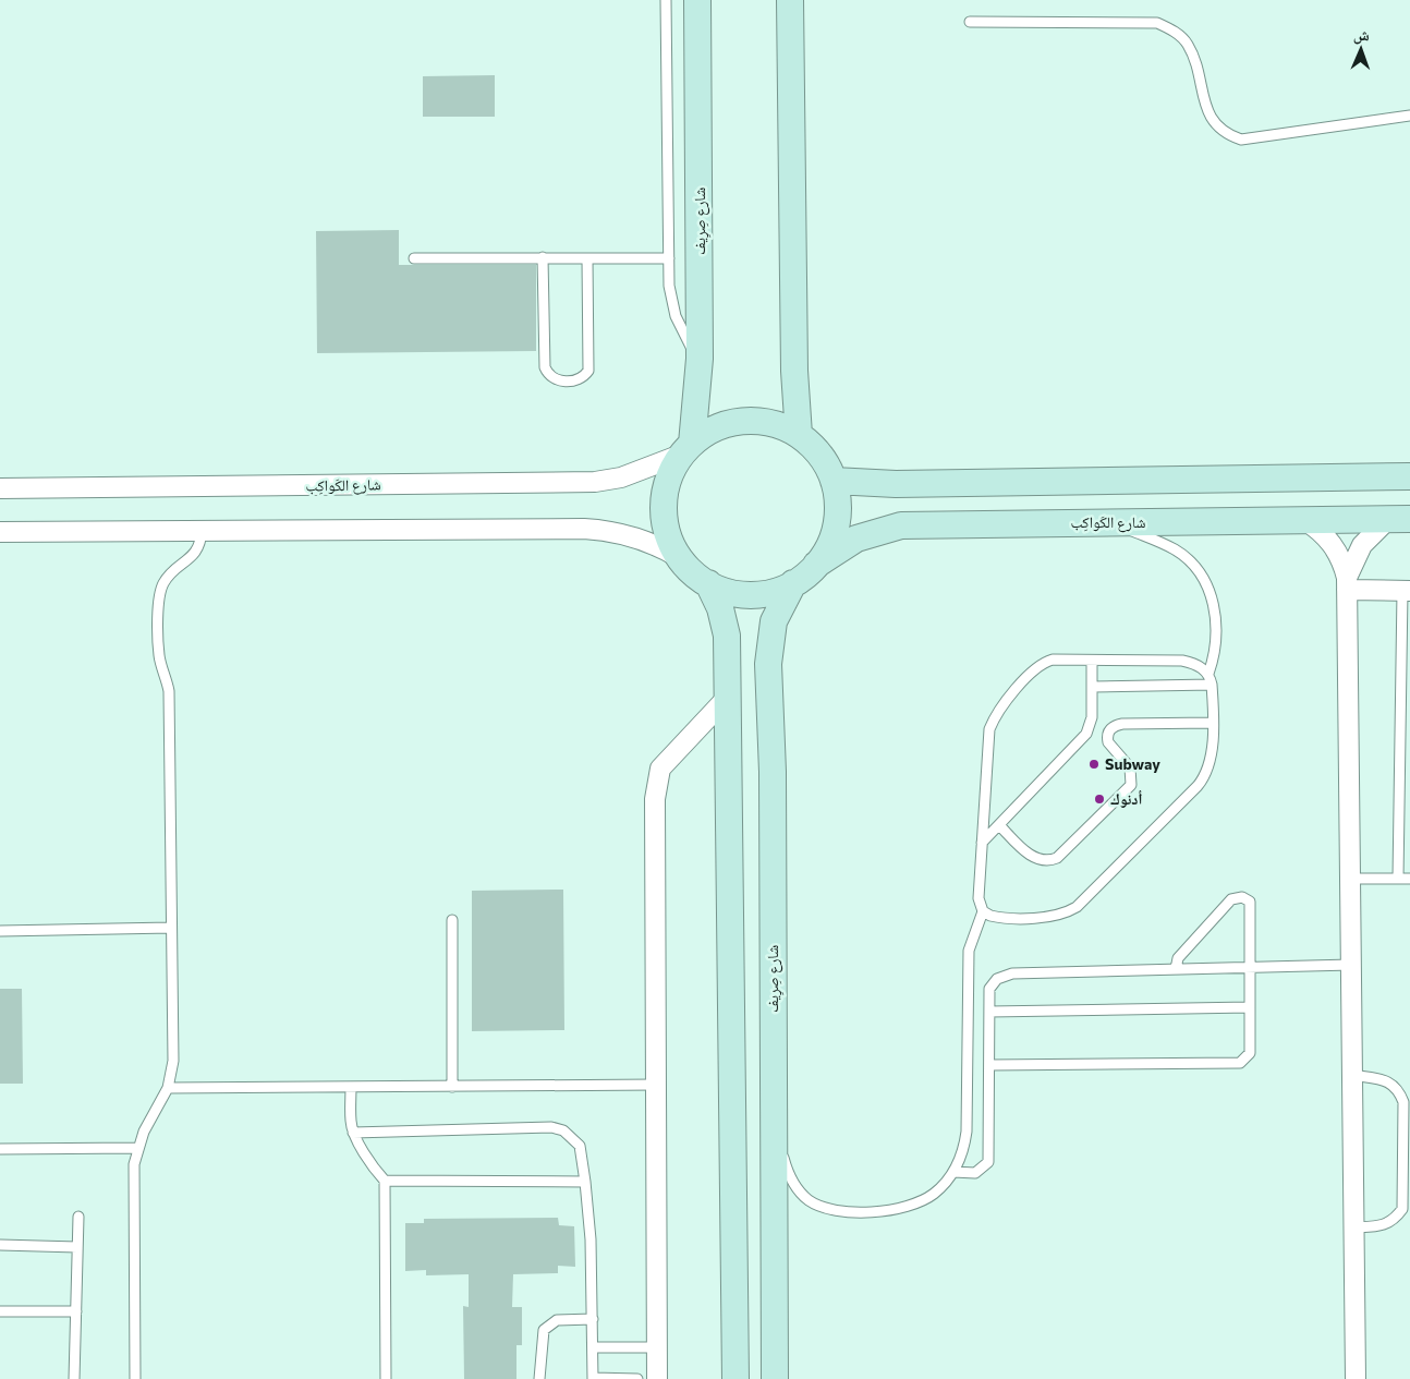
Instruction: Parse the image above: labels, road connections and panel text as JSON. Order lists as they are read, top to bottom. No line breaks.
{"streets":{"main road":["شارع صِرِيف","شارع الكَواكِب"]},"crossings":[["شارع صِرِيف","شارع الكَواكِب"]],"places":["Subway","أدنوك"],"north":"top"}
